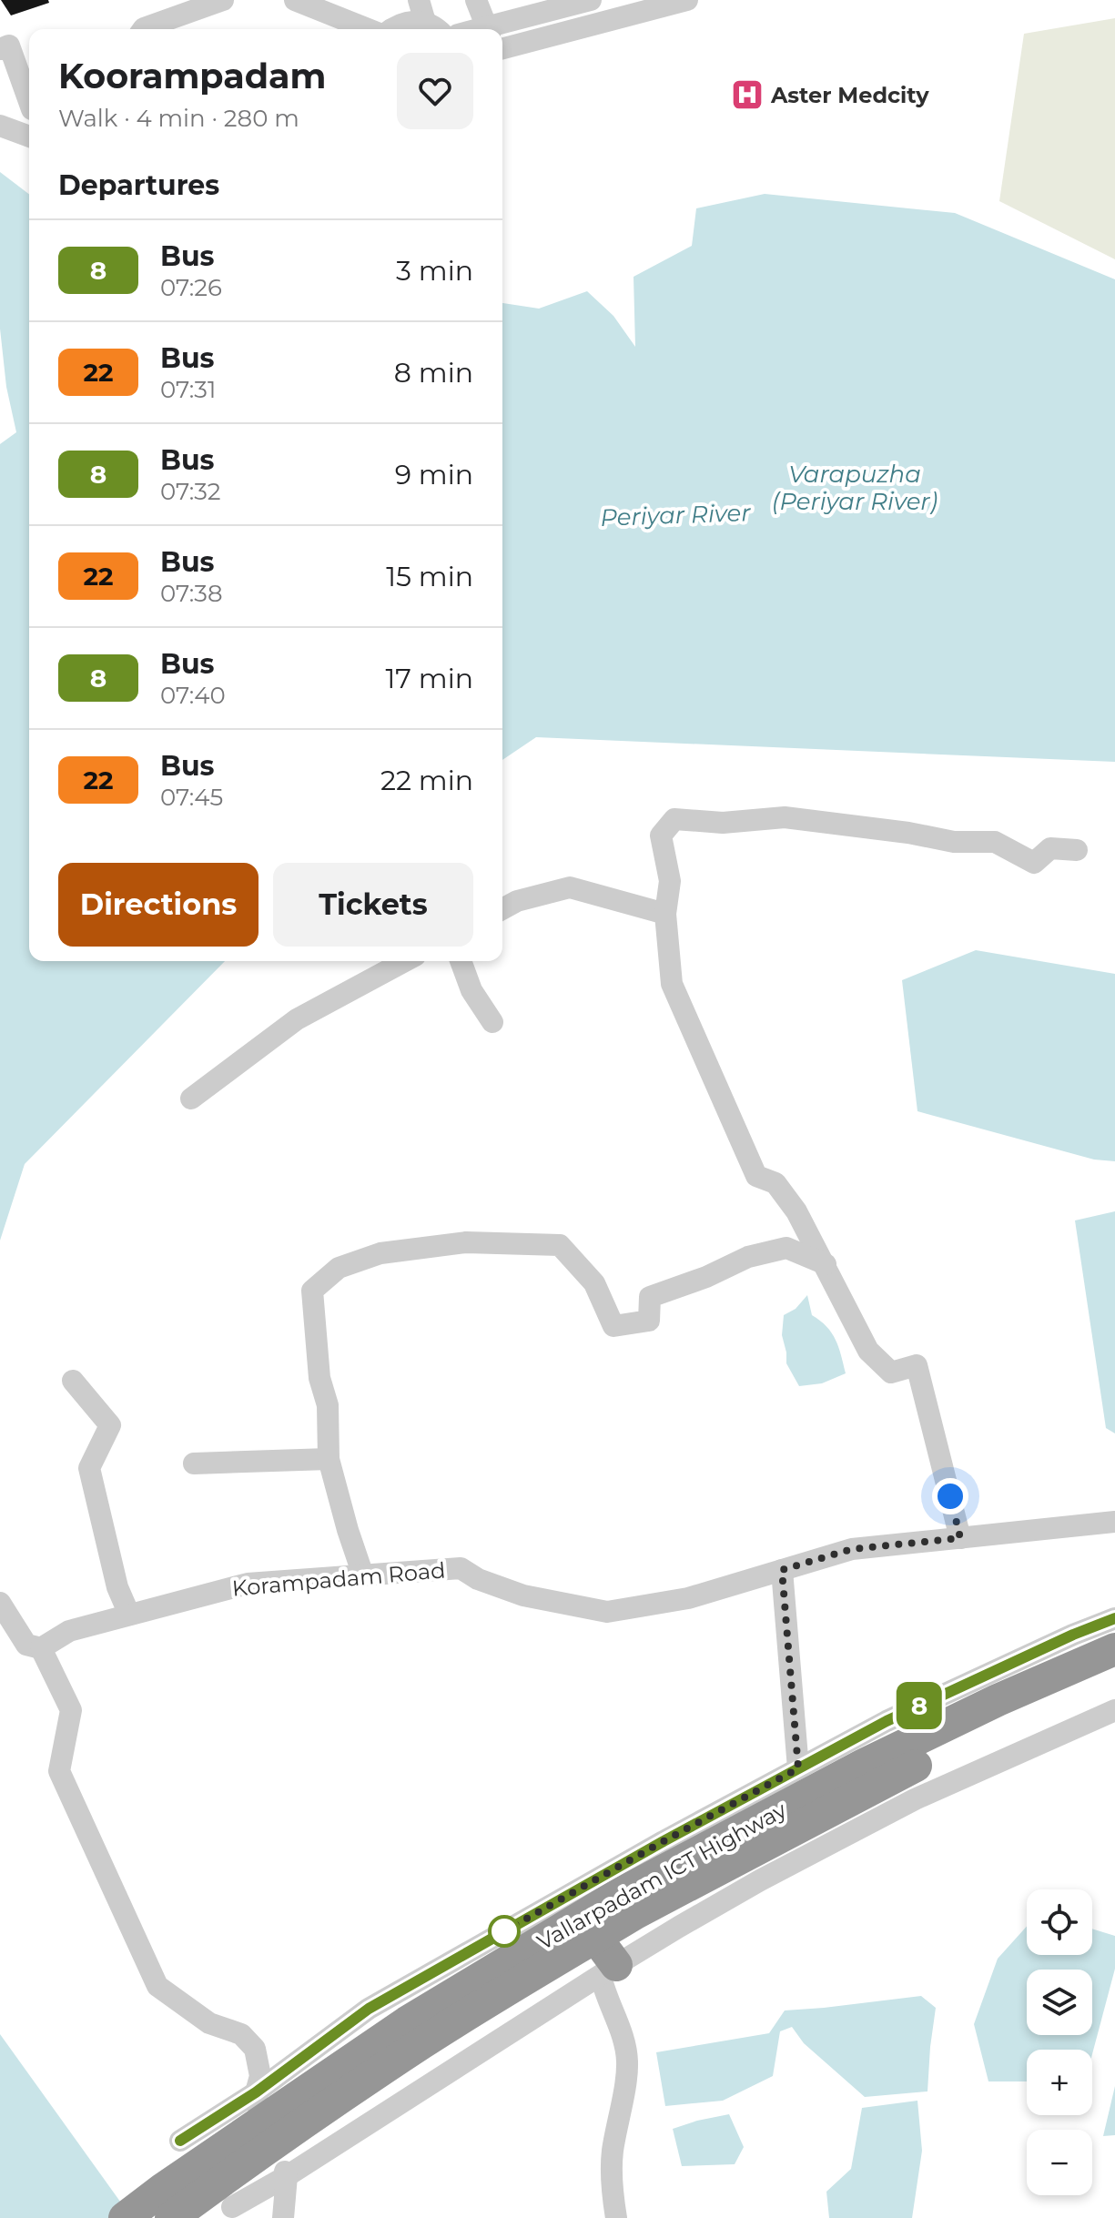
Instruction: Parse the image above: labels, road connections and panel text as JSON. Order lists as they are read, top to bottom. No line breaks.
{"streets":{"highway":["Vallarpadam ICT Highway"],"street":["Korampadam Road"]},"water":["Varapuzha (Periyar River)","Periyar River"],"places":{"hospital":["Aster Medcity"]},"lines":["bus line 8"],"page":{"on_map":"8","heading":[["Koorampadam","Walk · 4 min · 280 m"],"Departures"],"list":[{"mark":"8","name":"Bus","note":"07:26","value":"3 min"},{"mark":"22","name":"Bus","note":"07:31","value":"8 min"},{"mark":"8","name":"Bus","note":"07:32","value":"9 min"},{"mark":"22","name":"Bus","note":"07:38","value":"15 min"},{"mark":"8","name":"Bus","note":"07:40","value":"17 min"},{"mark":"22","name":"Bus","note":"07:45","value":"22 min"}],"buttons":["Directions","Tickets"],"map_buttons":["+","−"]}}
